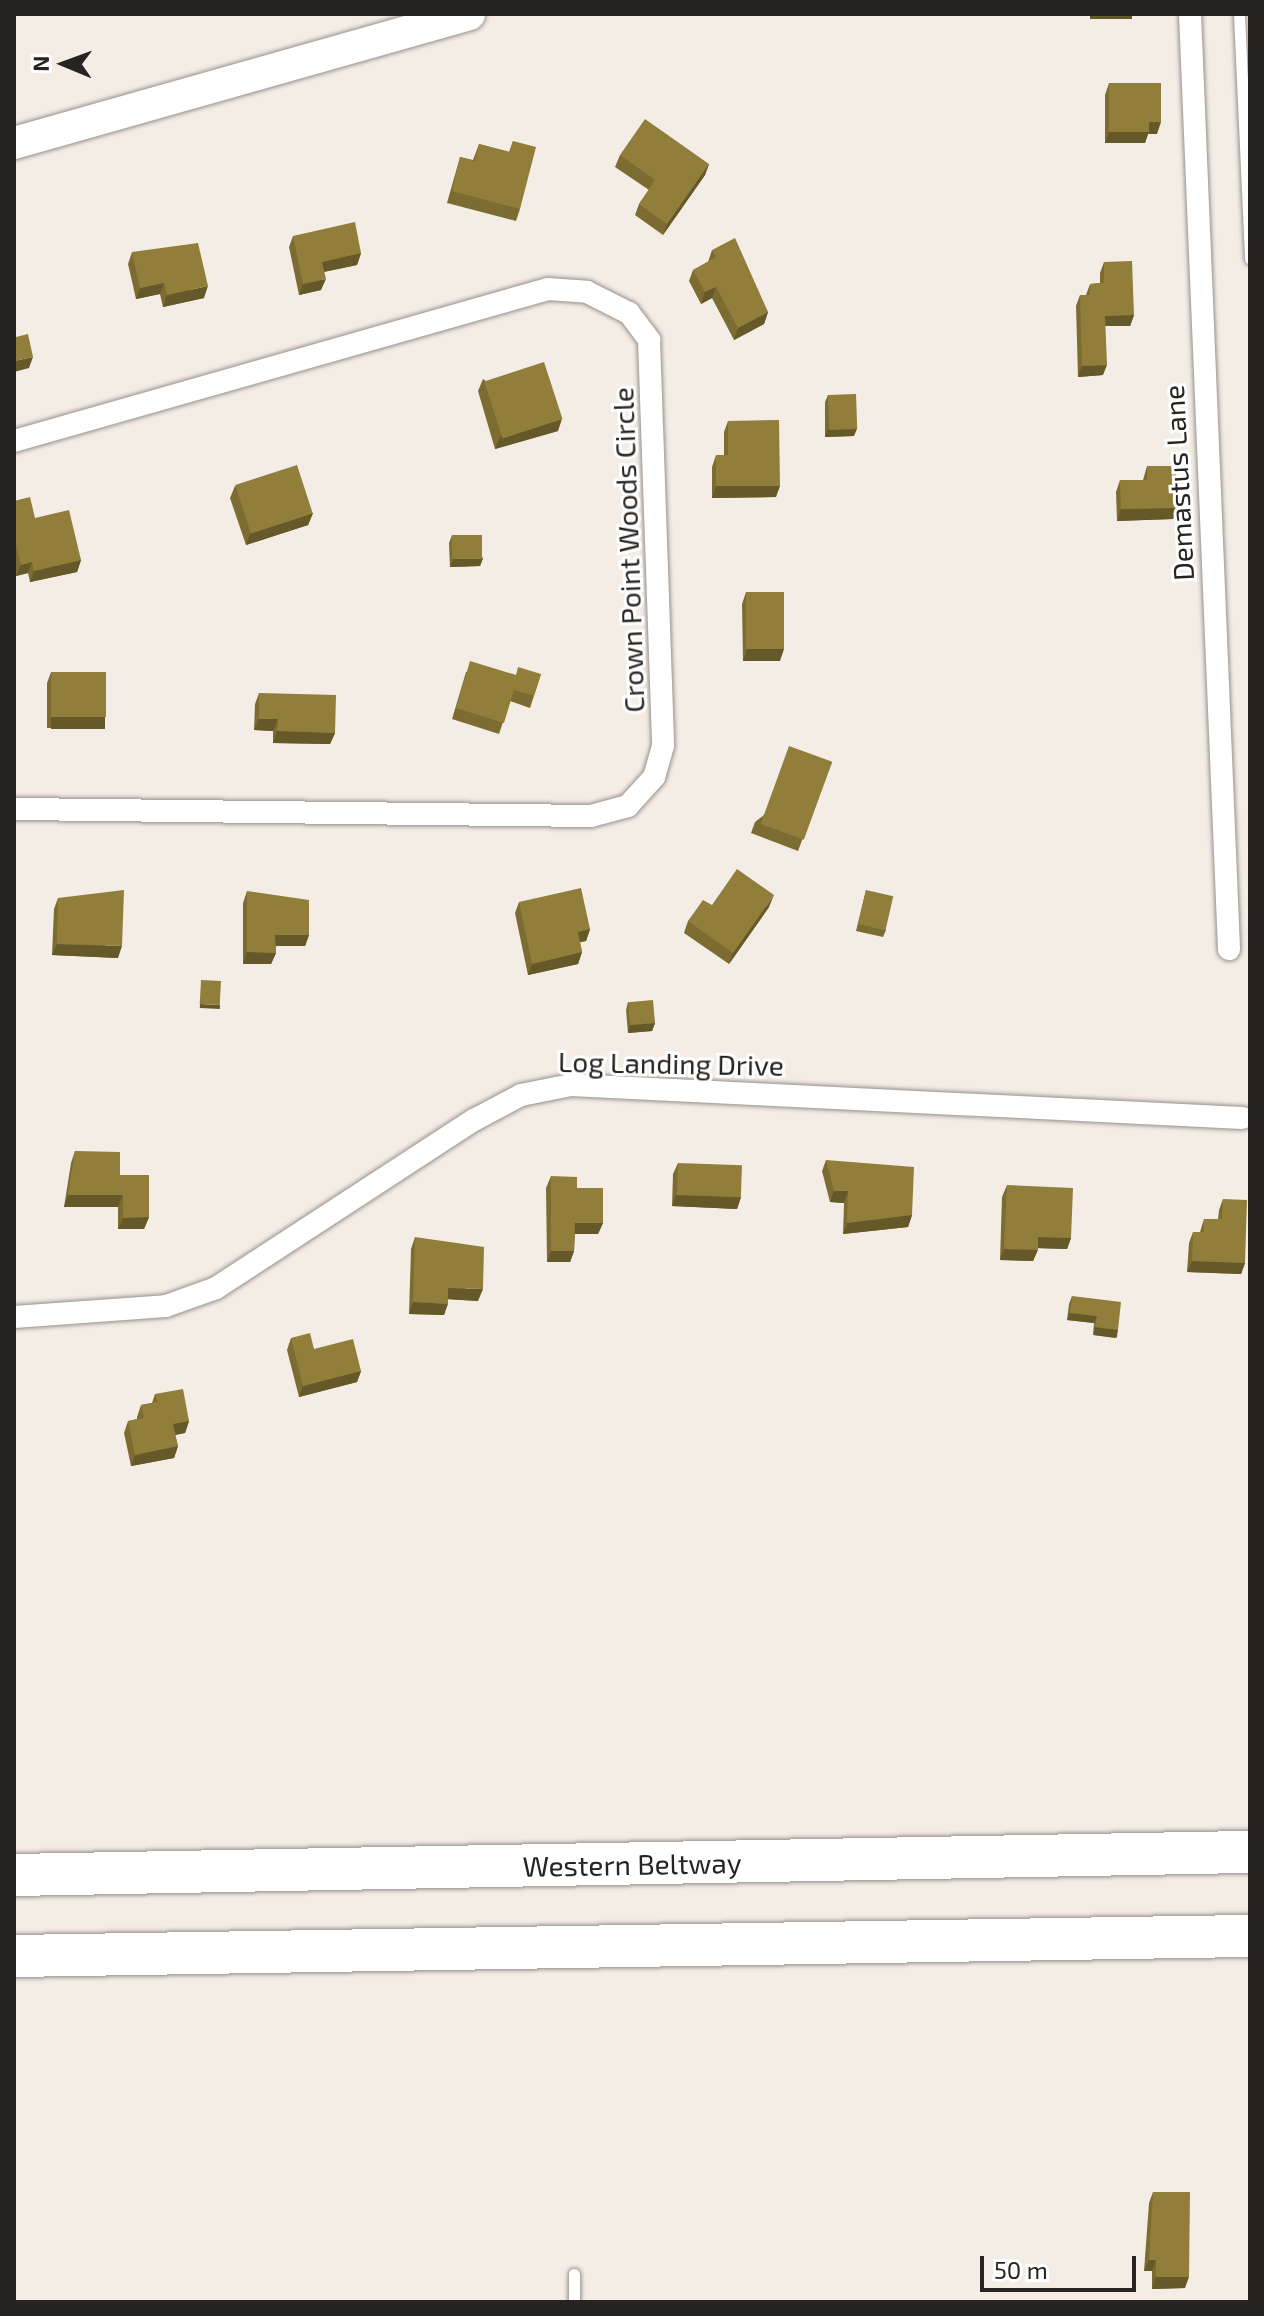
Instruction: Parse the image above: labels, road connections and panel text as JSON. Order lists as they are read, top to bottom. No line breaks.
{"streets":{"highway":["Western Beltway"],"street":["Demastus Lane","Crown Point Woods Circle","Log Landing Drive"]},"scale_bar":"50 m","north":"left"}
